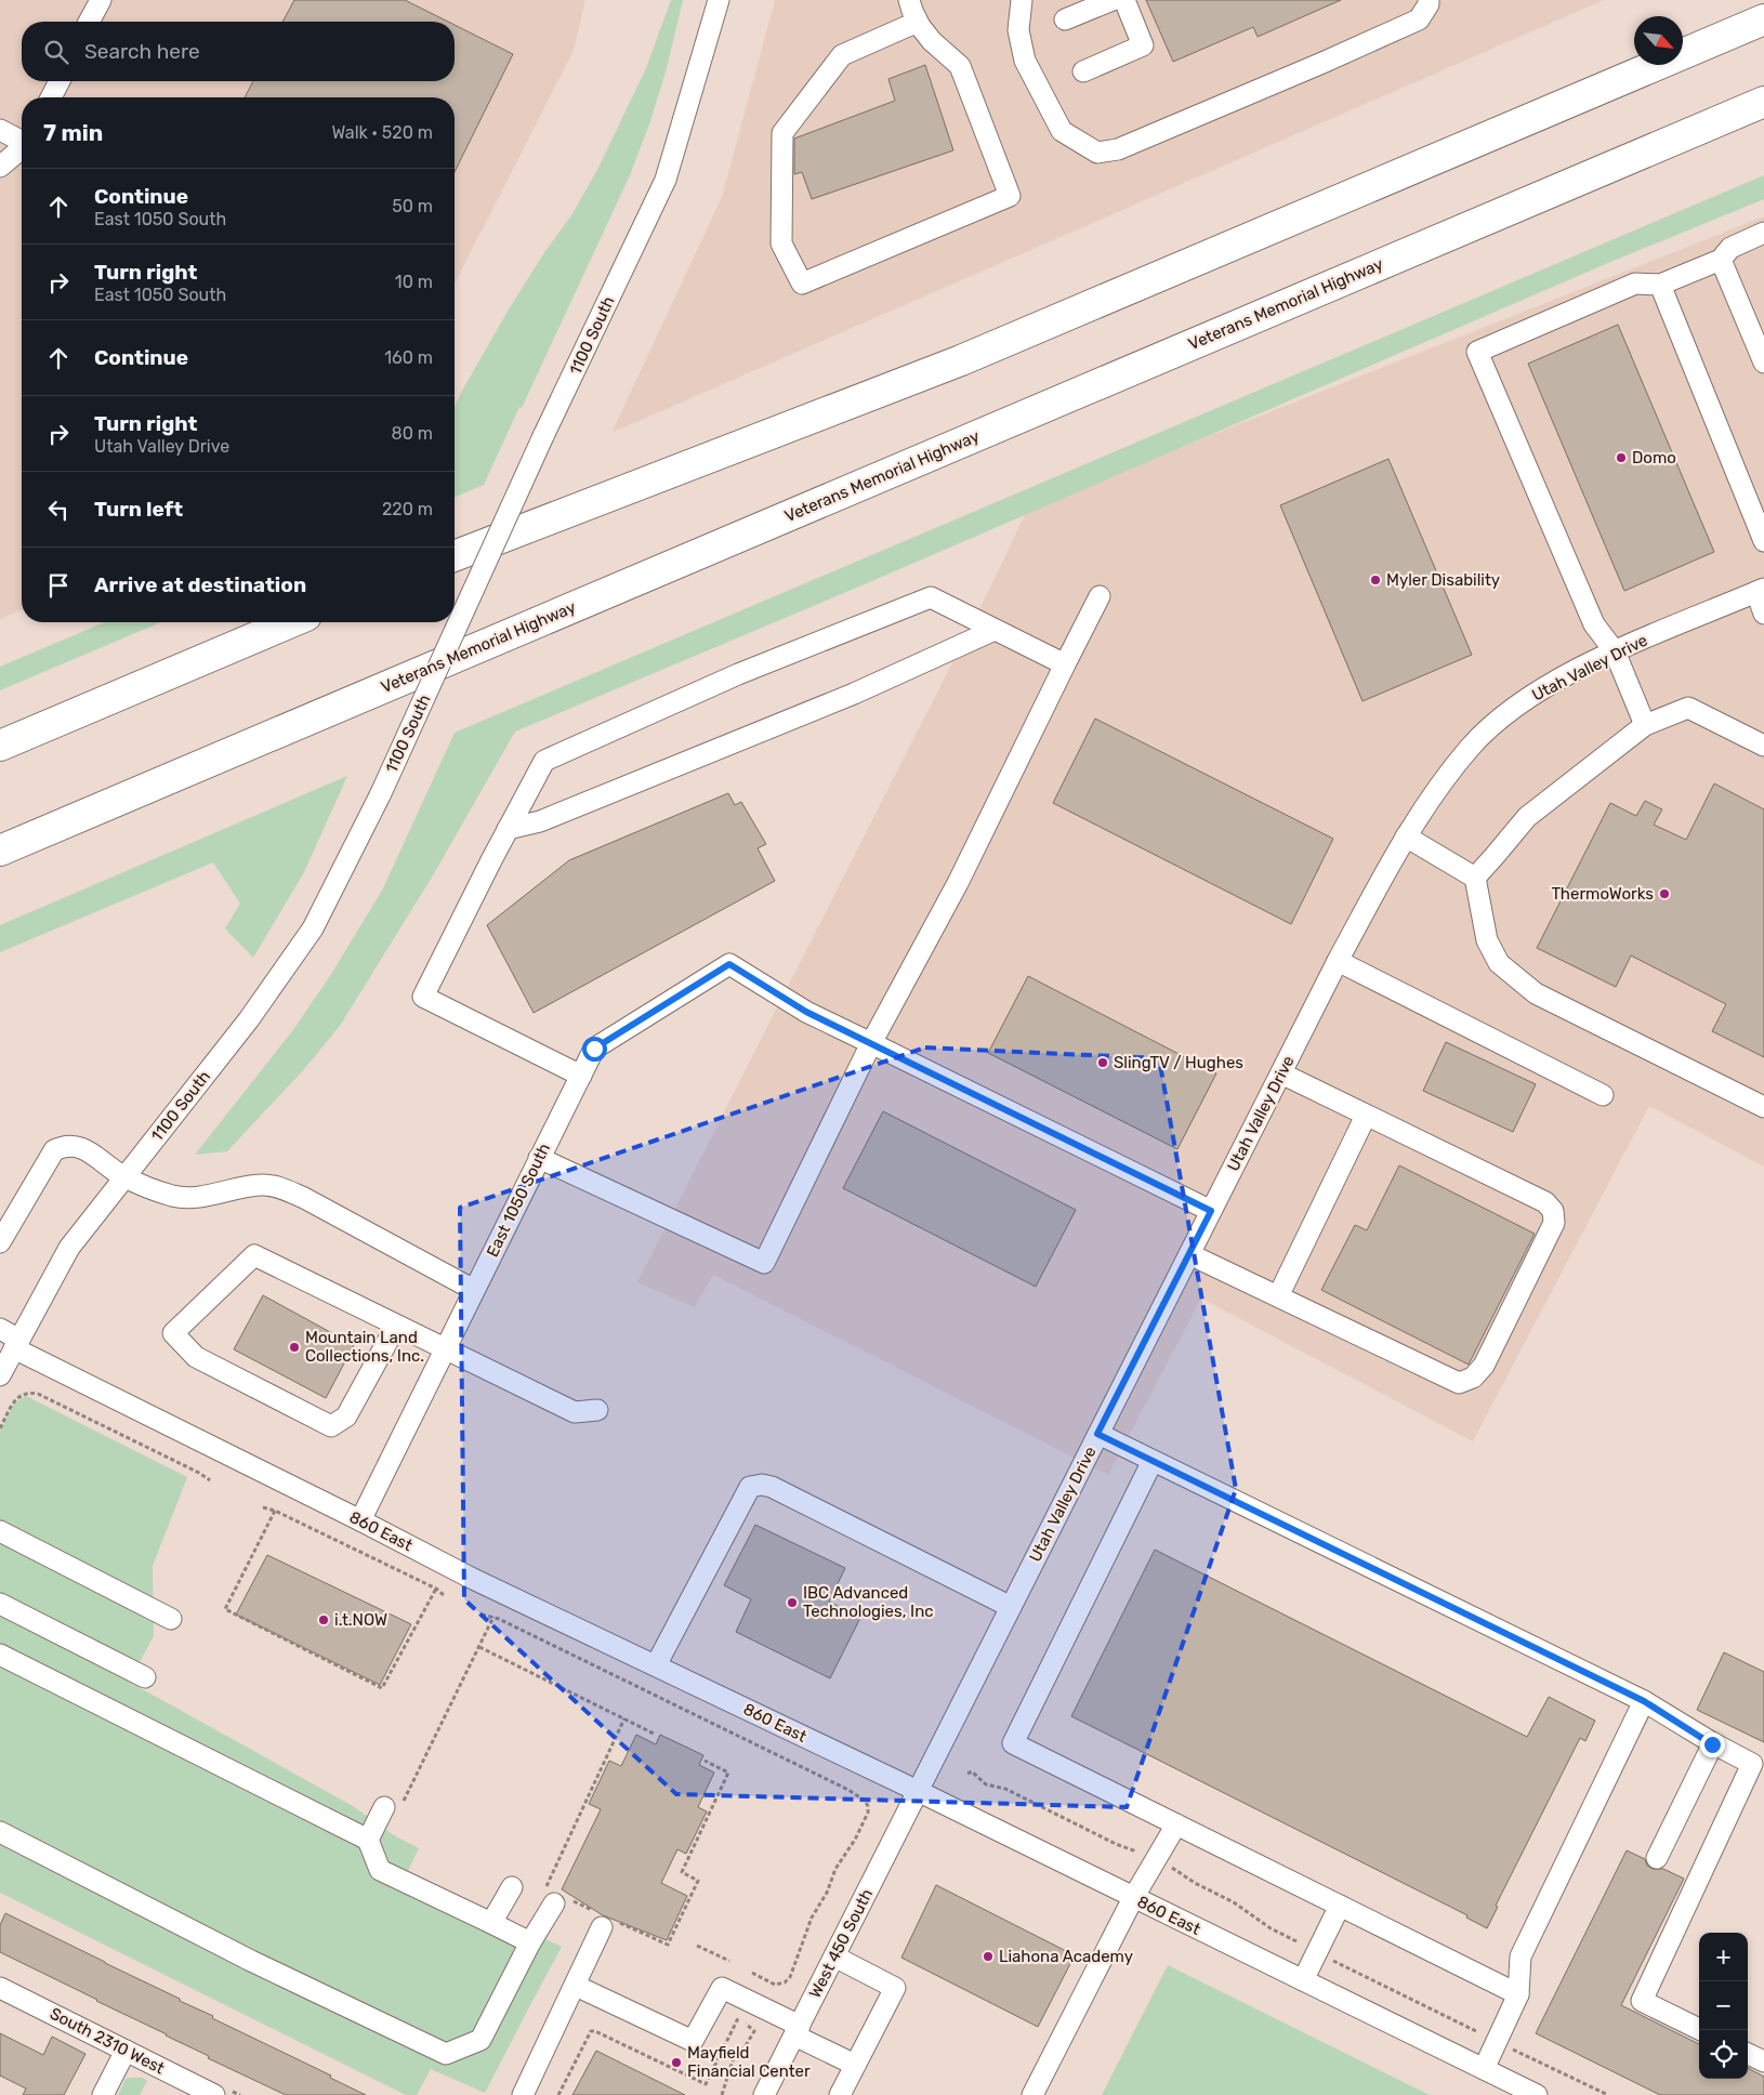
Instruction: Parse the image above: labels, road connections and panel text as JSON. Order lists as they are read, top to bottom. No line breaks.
{"streets":{"highway":["Veterans Memorial Highway"],"street":["1100 South","Utah Valley Drive","East 1050 South","860 East","West 450 South","South 2310 West"]},"crossings":[["1100 South","860 East"],["Utah Valley Drive","860 East"],["Utah Valley Drive","West 450 South"],["East 1050 South","860 East"],["860 East","West 450 South"]],"places":["Domo","Myler Disability","ThermoWorks","SlingTV / Hughes","Mountain Land Collections, Inc.","IBC Advanced Technologies, Inc","i.t.NOW","Liahona Academy","Mayfield Financial Center"],"north":"bottom right","page":{"search":"Search here","heading":["7 min","Walk · 520 m"],"list":[["Continue","East 1050 South","50 m"],["Turn right","East 1050 South","10 m"],["Continue","160 m"],["Turn right","Utah Valley Drive","80 m"],["Turn left","220 m"],"Arrive at destination"],"map_buttons":["+","−"]}}
